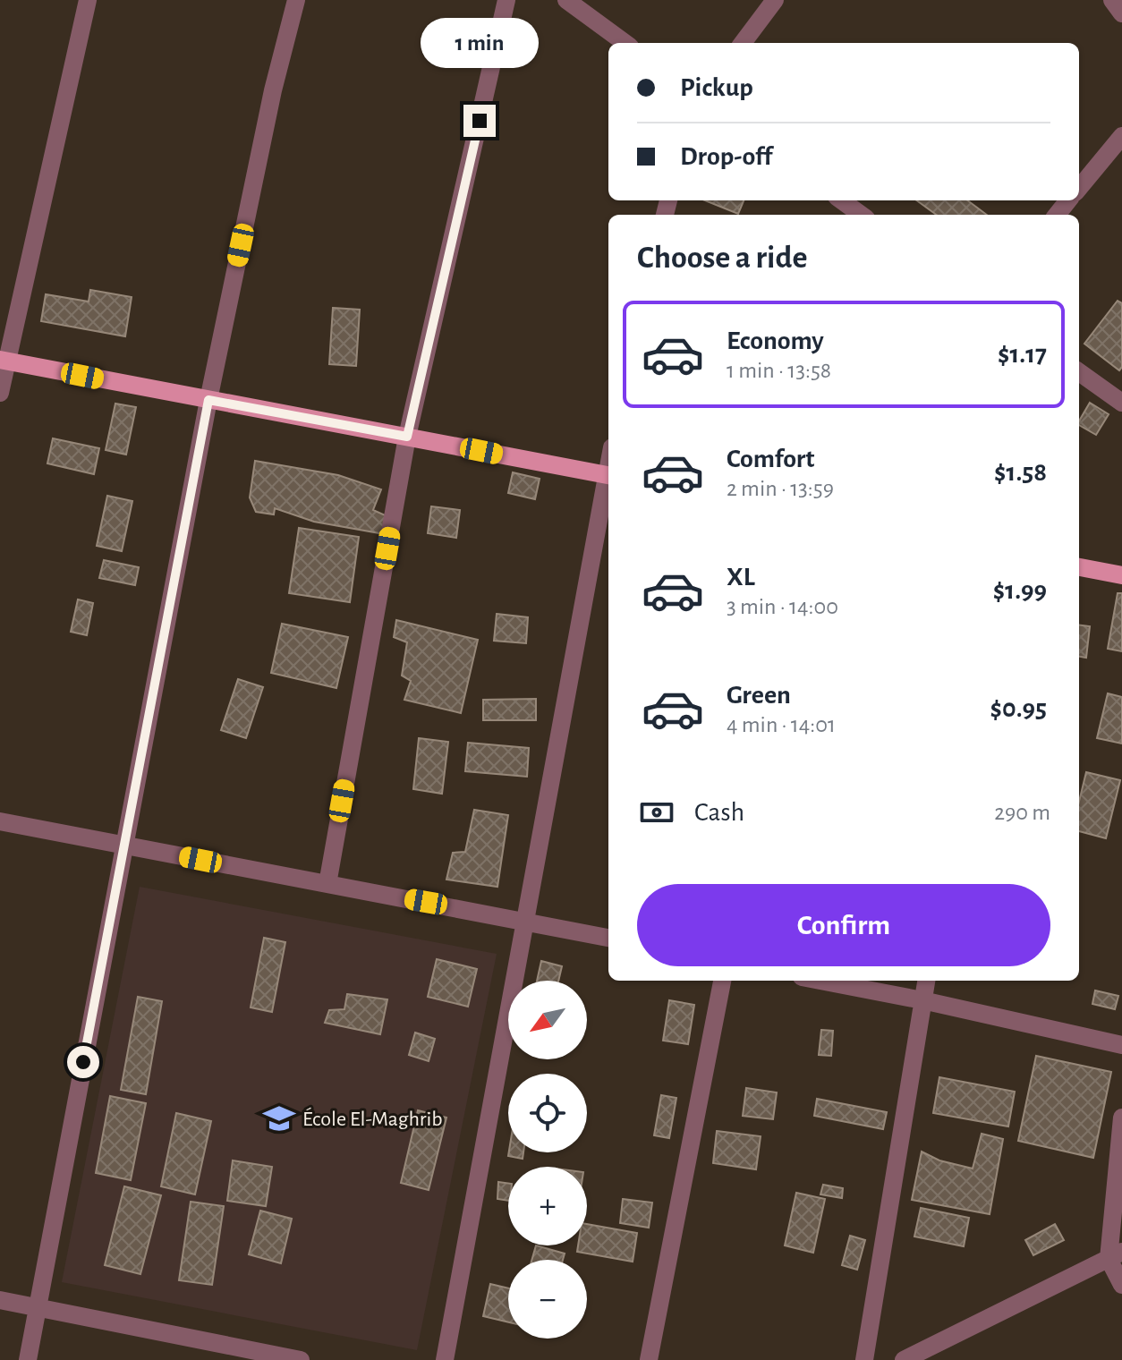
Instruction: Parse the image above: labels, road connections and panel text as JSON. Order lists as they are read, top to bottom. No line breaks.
{"places":{"school or university":["École El-Maghrib"]},"north":"bottom left","page":{"bubble":"1 min","banner":["Pickup","Drop-off"],"heading":"Choose a ride","list":[{"name":"Economy","note":"1 min · 13:58","value":"$1.17"},{"name":"Comfort","note":"2 min · 13:59","value":"$1.58"},{"name":"XL","note":"3 min · 14:00","value":"$1.99"},{"name":"Green","note":"4 min · 14:01","value":"$0.95"}],"pay":["Cash","290 m"],"buttons":"Confirm","map_buttons":["+","−"]}}
